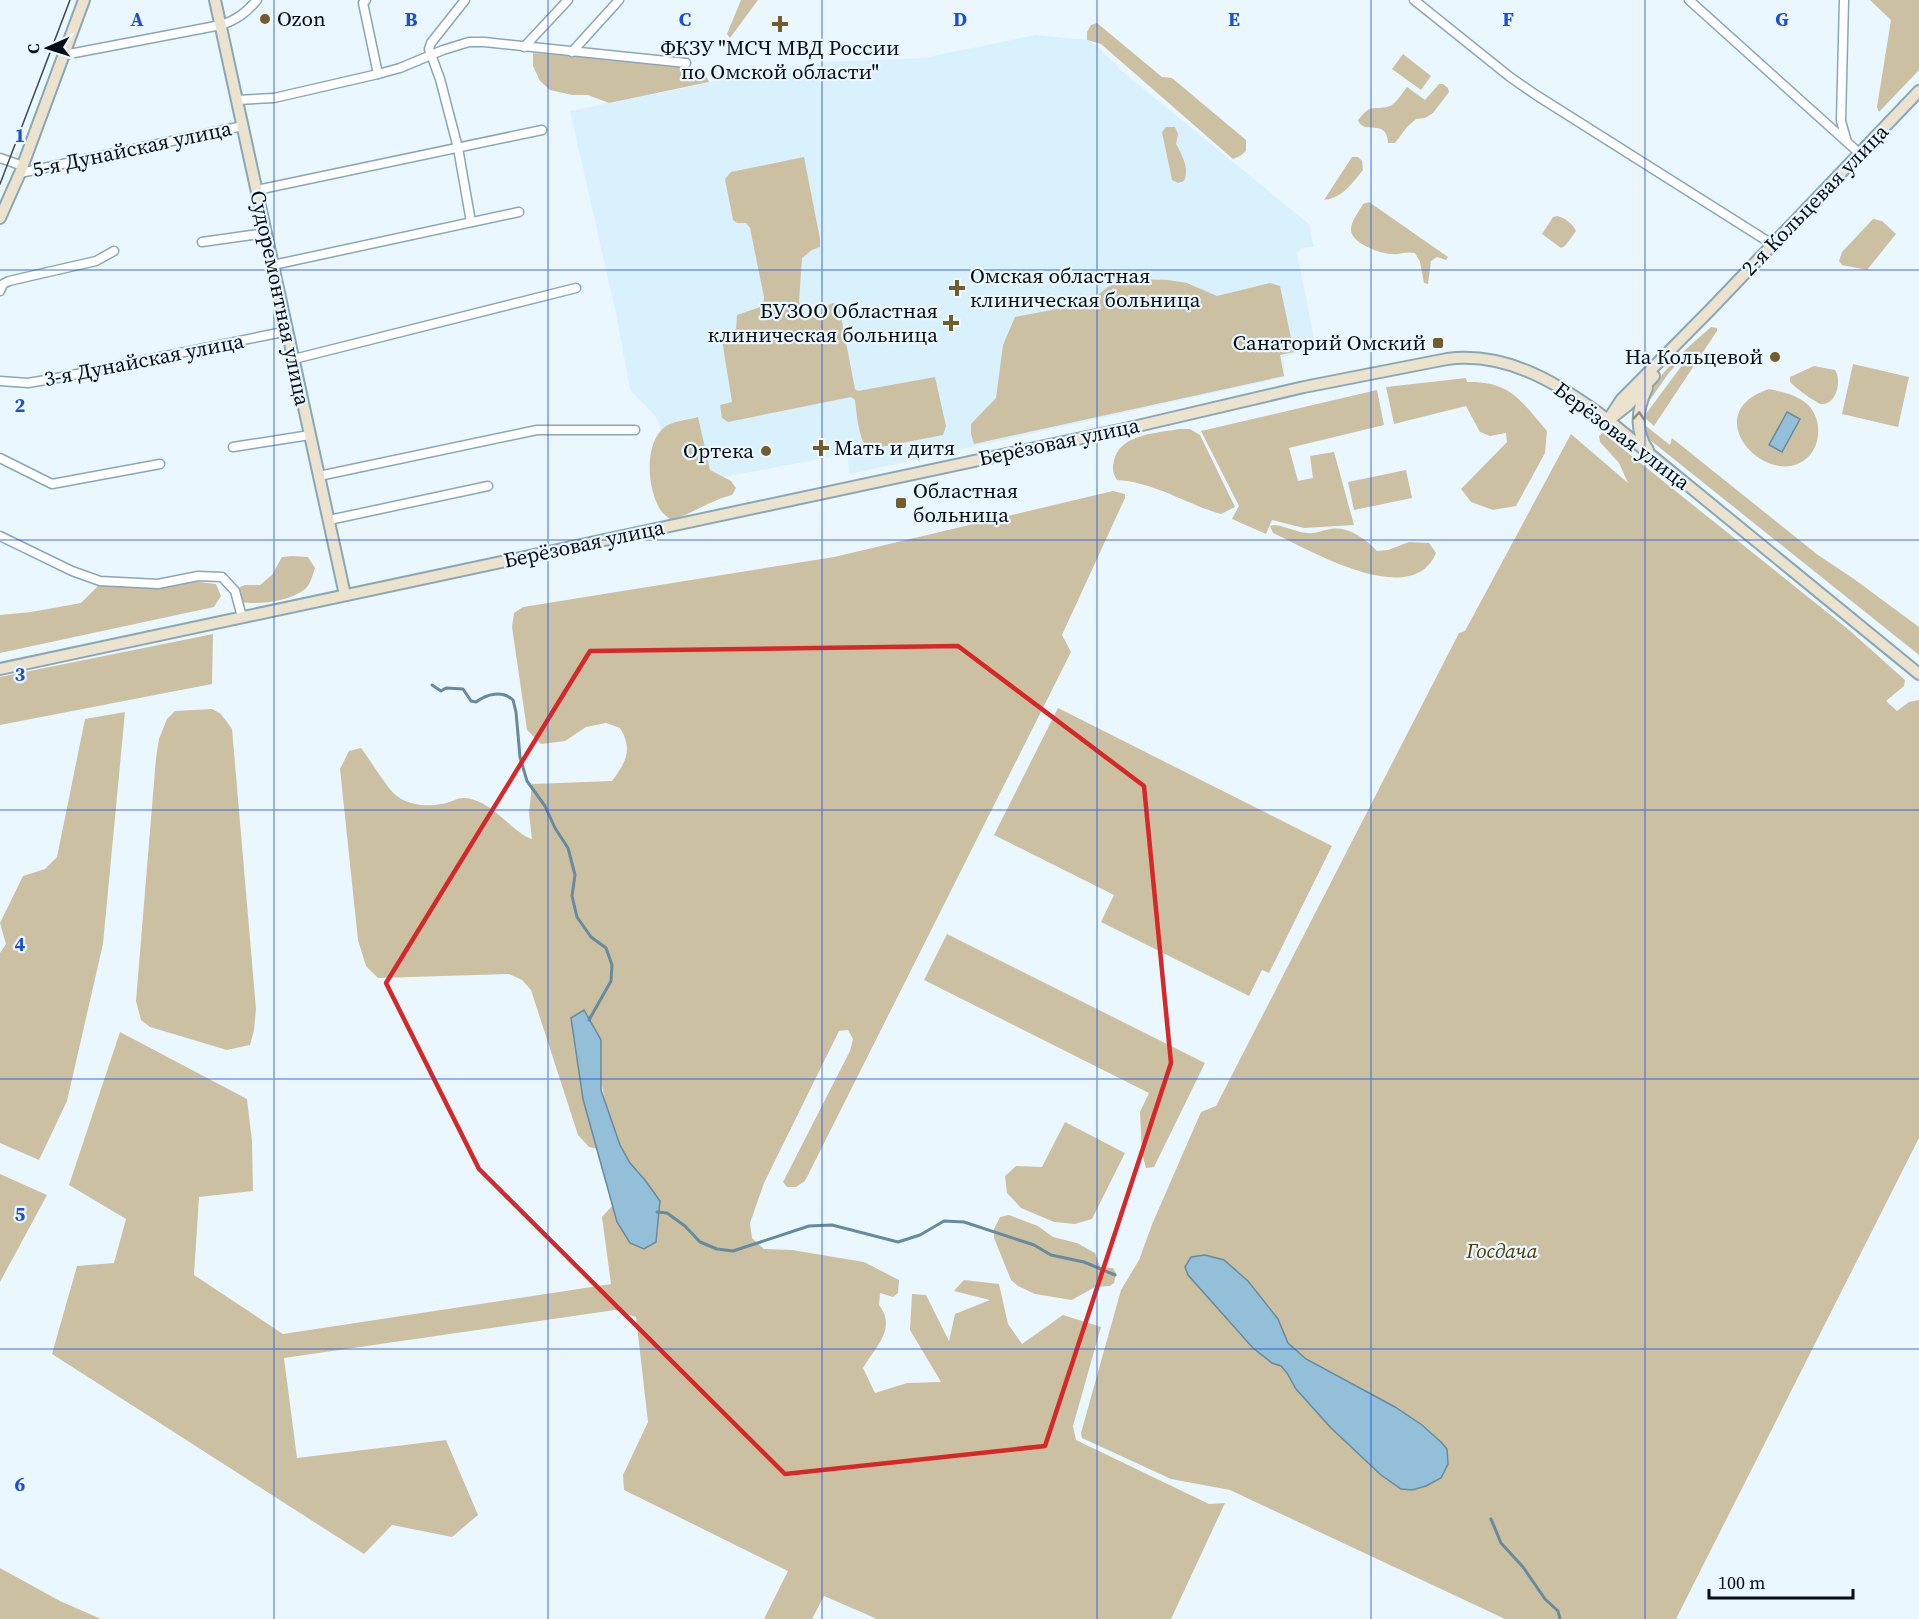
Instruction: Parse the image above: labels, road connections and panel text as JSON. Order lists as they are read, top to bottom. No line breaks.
{"streets":{"main road":["2-я Кольцевая улица","Судоремонтная улица","Берёзовая улица"],"street":["5-я Дунайская улица","3-я Дунайская улица"]},"crossings":[["5-я Дунайская улица","Судоремонтная улица"],["2-я Кольцевая улица","Берёзовая улица"],["Судоремонтная улица","3-я Дунайская улица"],["Судоремонтная улица","Берёзовая улица"]],"parks":["Госдача"],"places":{"other":["Ozon","На Кольцевой","Ортека"],"health":["ФКЗУ \"МСЧ МВД России по Омской области\"","Омская областная клиническая больница","БУЗОО Областная клиническая больница","Мать и дитя"],"transit":["Санаторий Омский","Областная больница"]},"scale_bar":"100 m","north":"left","grid":{"columns":["A","B","C","D","E","F","G"],"rows":["1","2","3","4","5","6"]}}
